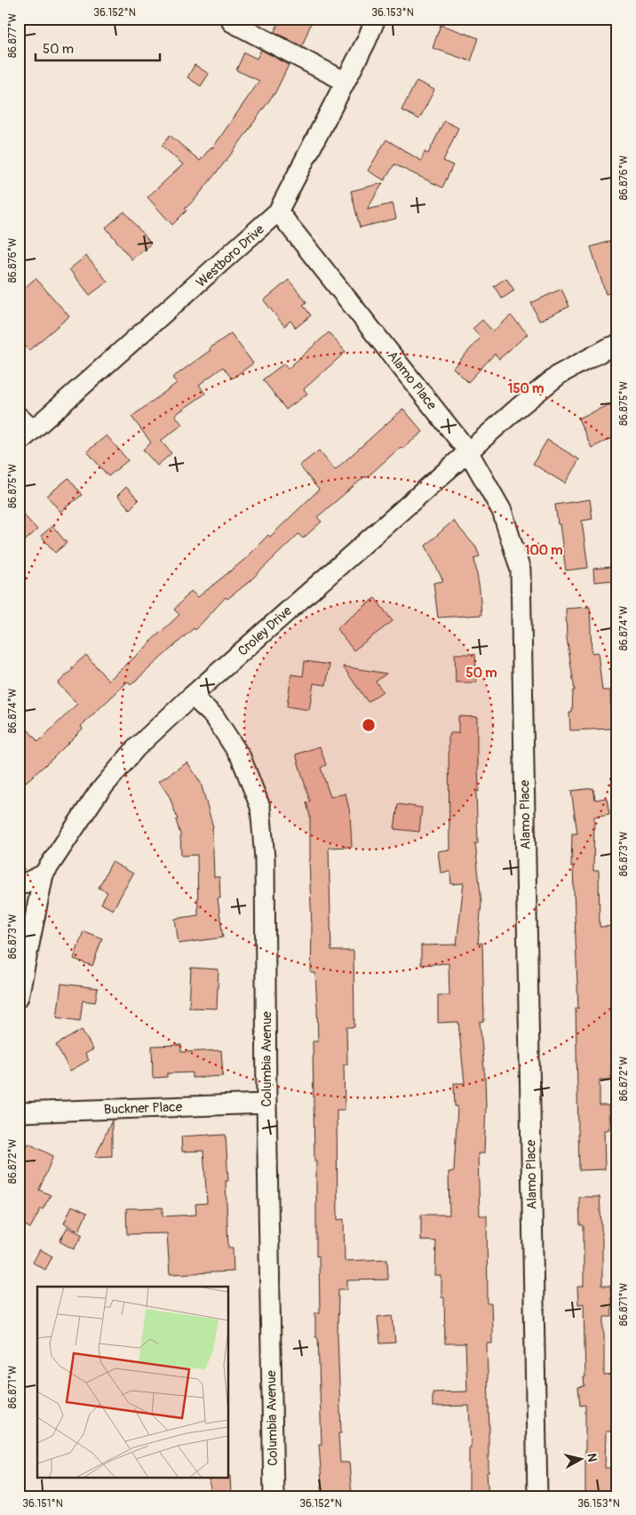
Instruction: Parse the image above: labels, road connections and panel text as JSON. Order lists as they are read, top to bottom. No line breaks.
{"streets":{"street":["Westboro Drive","Alamo Place","Croley Drive","Columbia Avenue","Buckner Place"]},"crossings":[["Westboro Drive","Alamo Place"],["Alamo Place","Croley Drive"],["Croley Drive","Columbia Avenue"],["Columbia Avenue","Buckner Place"]],"scale_bar":"50 m","north":"right","coordinates":["36.152°N","36.153°N","86.877°W","86.876°W","86.875°W","86.874°W","86.873°W","86.872°W","86.871°W","36.151°N"],"rings":["150 m","100 m","50 m"]}
